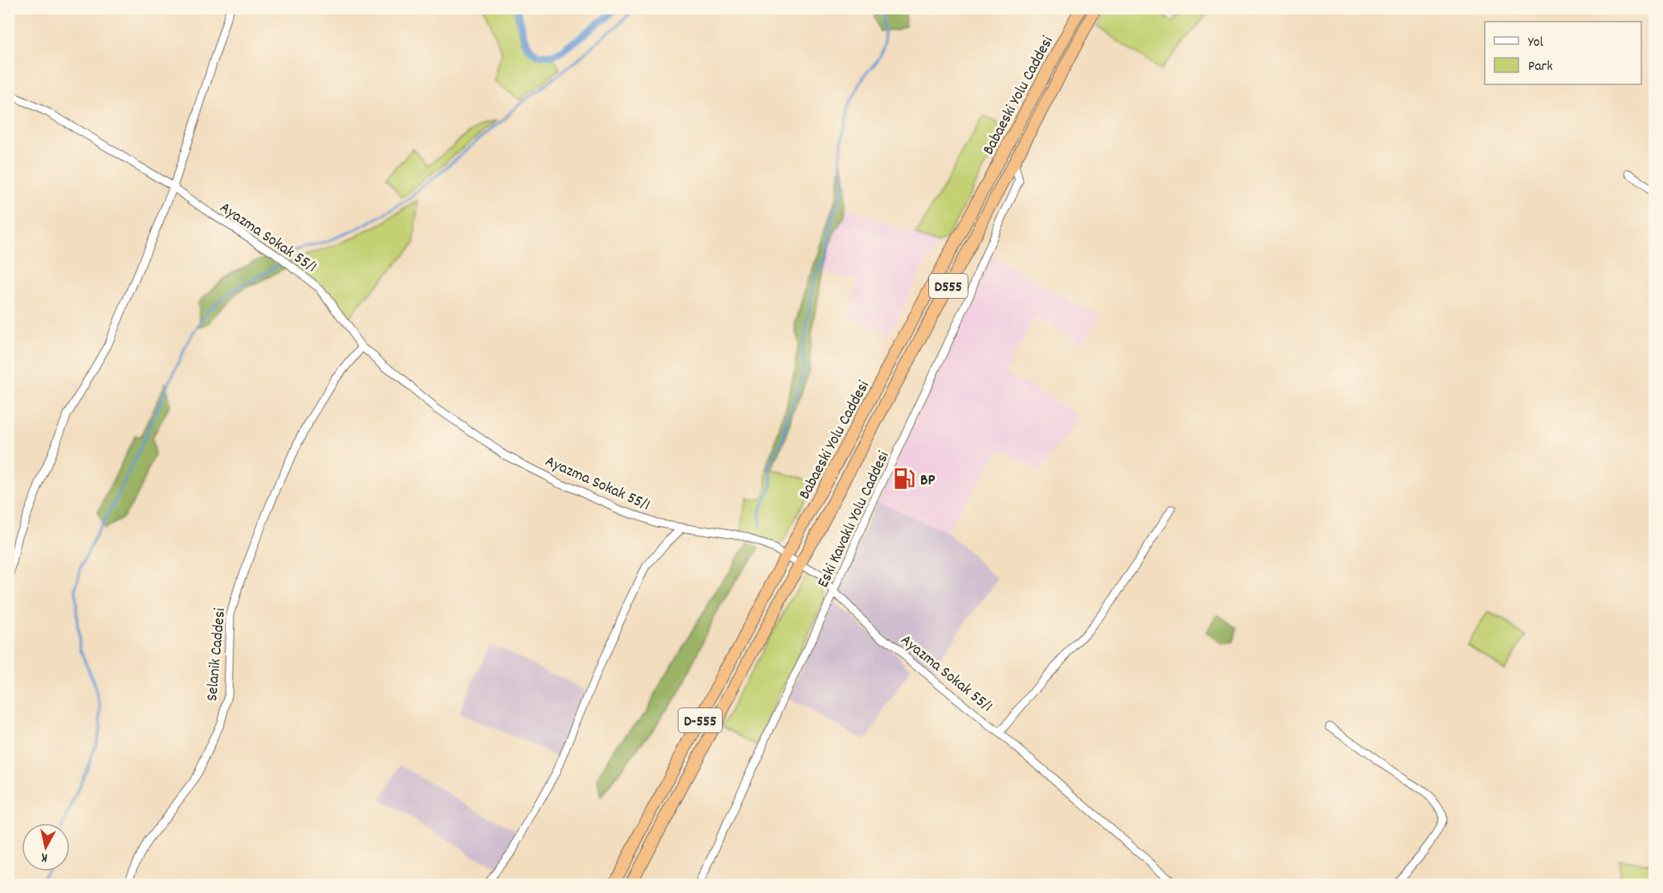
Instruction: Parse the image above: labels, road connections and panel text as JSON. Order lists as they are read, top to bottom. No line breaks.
{"streets":{"highway":["Babaeski Yolu Caddesi","D555","D-555"],"street":["Ayazma Sokak 55/1","Eski Kavaklı Yolu Caddesi","Selanik Caddesi"]},"crossings":[["Babaeski Yolu Caddesi","Ayazma Sokak 55/1"],["Babaeski Yolu Caddesi","Eski Kavaklı Yolu Caddesi"],["Ayazma Sokak 55/1","Eski Kavaklı Yolu Caddesi"],["Ayazma Sokak 55/1","Selanik Caddesi"]],"places":{"fuel station":["BP"]},"legend":["Yol","Park"],"north":"bottom"}
